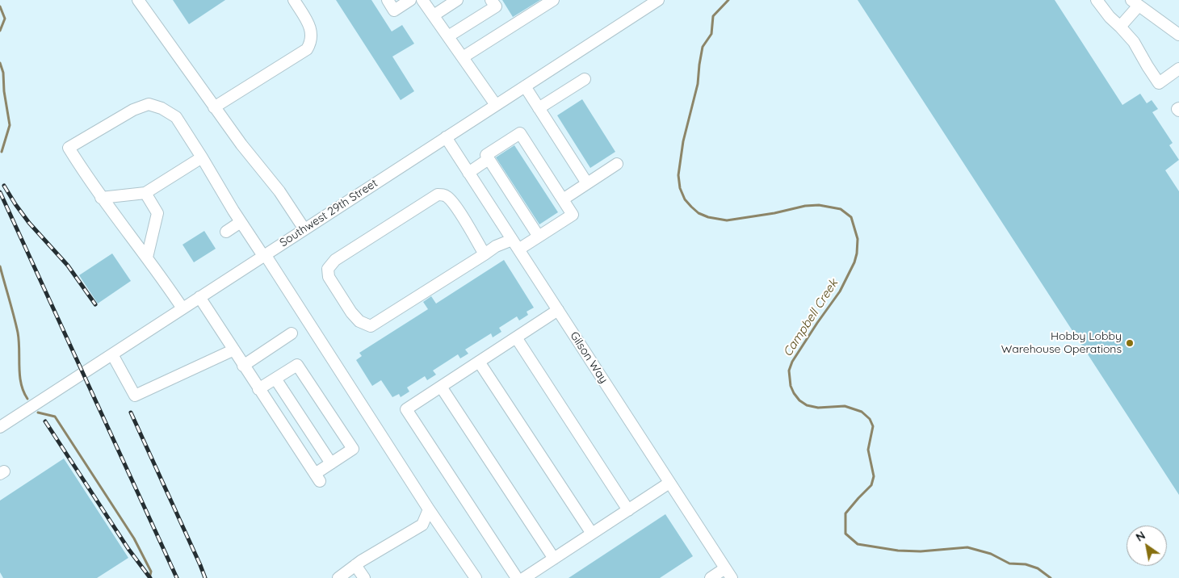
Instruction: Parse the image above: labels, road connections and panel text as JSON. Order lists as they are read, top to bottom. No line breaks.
{"streets":{"street":["Southwest 29th Street","Gilson Way"]},"crossings":[["Southwest 29th Street","Gilson Way"]],"water":["Campbell Creek"],"places":["Hobby Lobby Warehouse Operations"],"north":"top left"}
